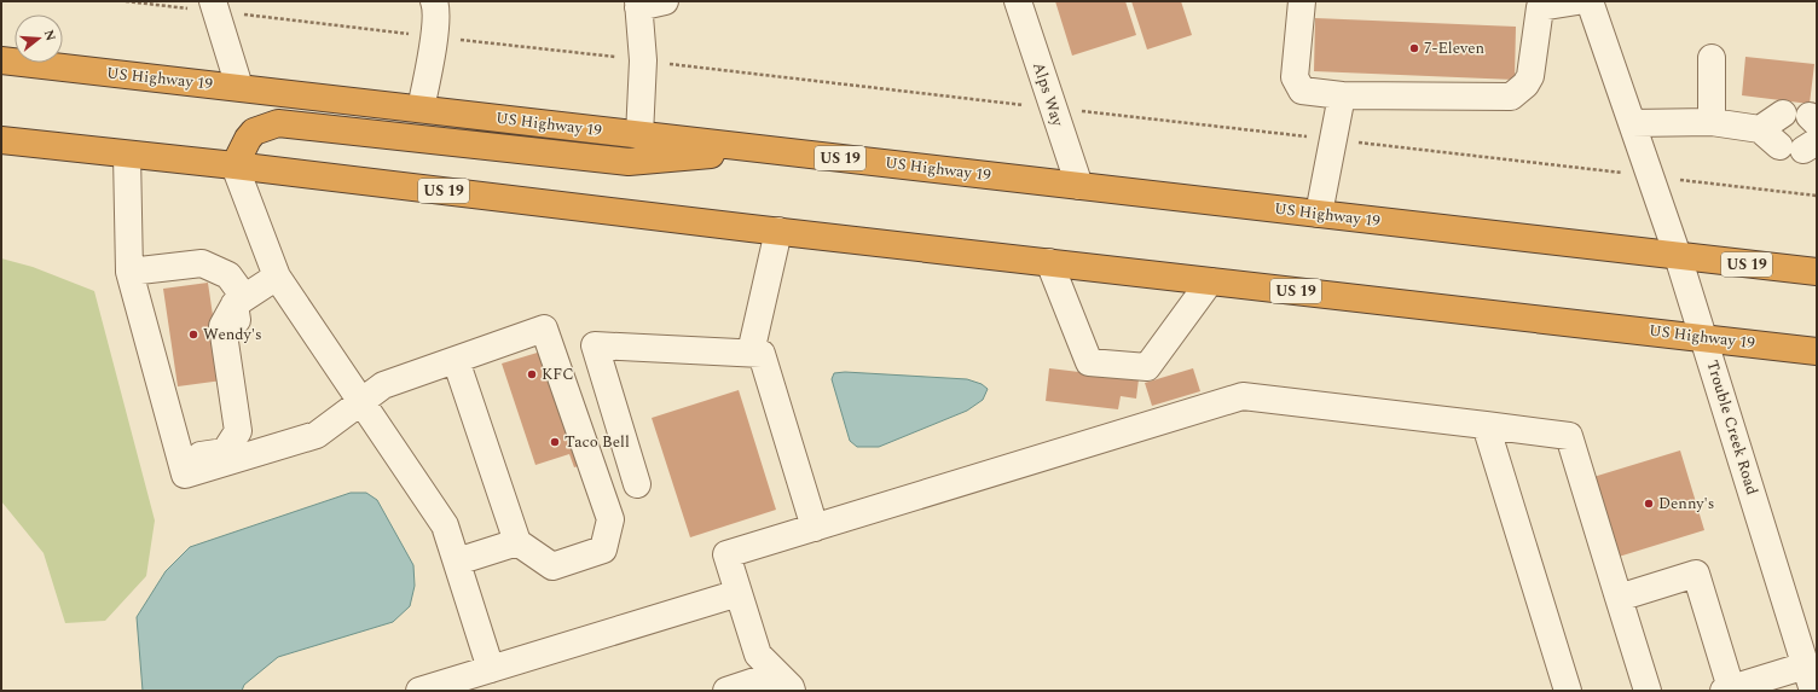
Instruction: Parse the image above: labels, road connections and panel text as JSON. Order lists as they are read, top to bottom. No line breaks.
{"streets":{"highway":["US Highway 19","US 19"],"street":["Alps Way","Trouble Creek Road"]},"crossings":[["US Highway 19","Alps Way"],["US Highway 19","Trouble Creek Road"]],"places":["7-Eleven","Wendy's","KFC","Taco Bell","Denny's"],"north":"right"}
